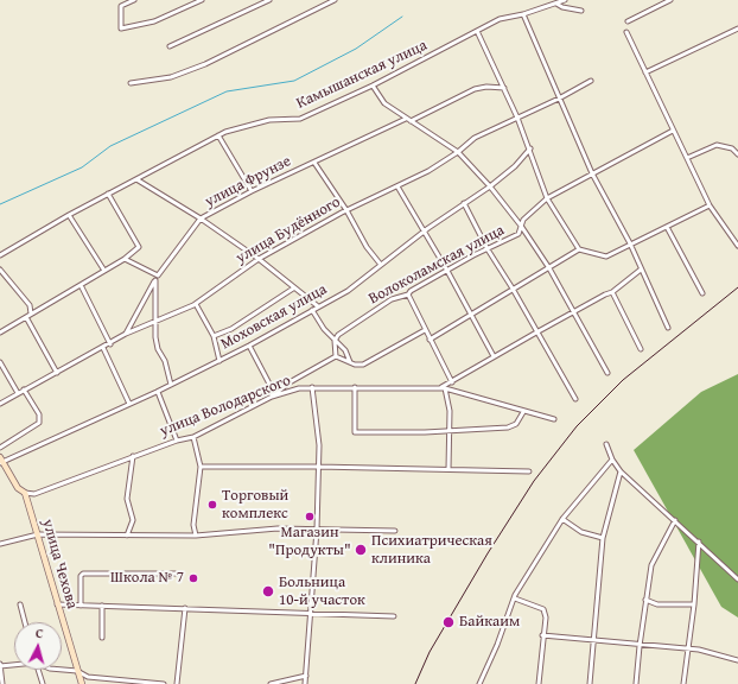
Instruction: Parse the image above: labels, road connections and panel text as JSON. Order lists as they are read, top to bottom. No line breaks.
{"streets":{"street":["Камышанская улица","улица Фрунзе","улица Будённого","Волоколамская улица","Моховская улица","улица Володарского","улица Чехова"]},"crossings":[["улица Фрунзе","улица Будённого"],["Моховская улица","улица Чехова"],["улица Володарского","улица Чехова"]],"places":["Торговый комплекс","Магазин \"Продукты\"","Психиатрическая клиника","Школа № 7","Больница 10-й участок","Байкаим"],"north":"top"}
